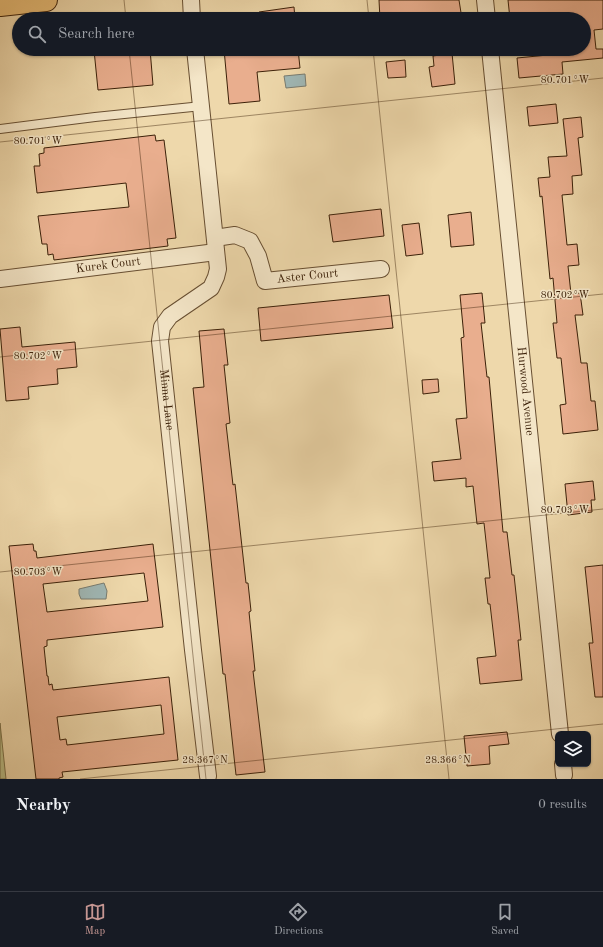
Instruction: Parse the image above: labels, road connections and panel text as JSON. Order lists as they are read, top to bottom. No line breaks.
{"streets":{"street":["Kurek Court","Aster Court","Hurwood Avenue","Minna Lane"]},"crossings":[["Kurek Court","Aster Court"],["Kurek Court","Minna Lane"],["Aster Court","Minna Lane"]],"page":{"search":"Search here","heading":["Nearby","0 results"],"nav":["Map","Directions","Saved"]},"coordinates":["80.701°W","80.702°W","80.703°W","28.367°N","28.366°N"]}
